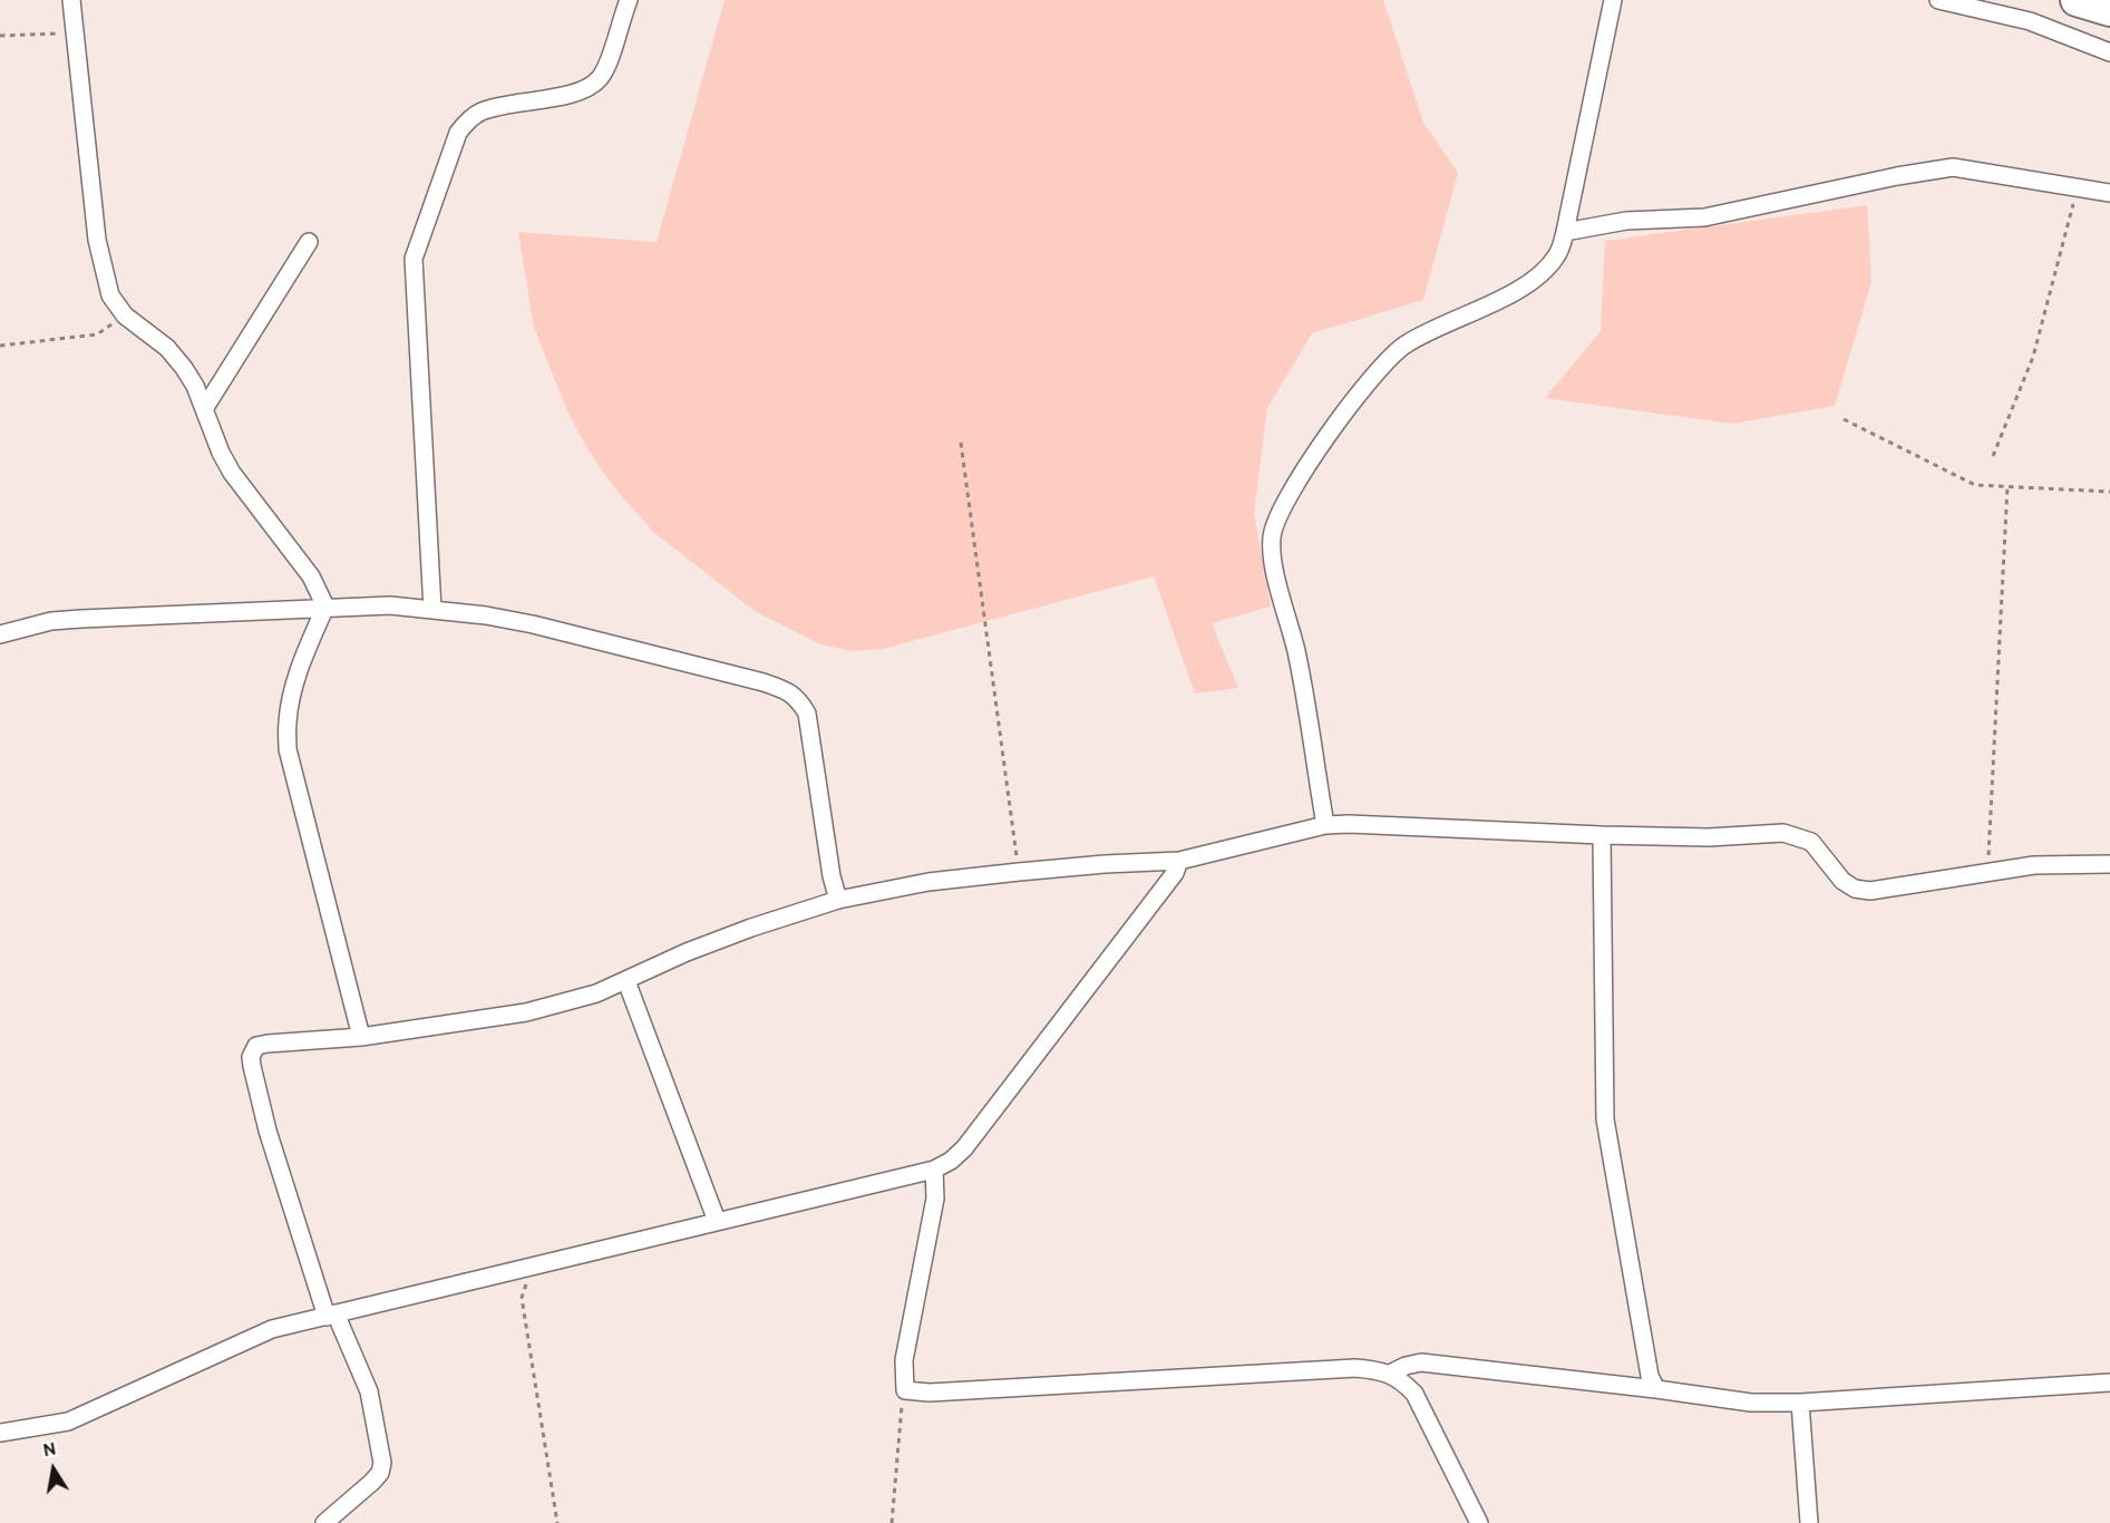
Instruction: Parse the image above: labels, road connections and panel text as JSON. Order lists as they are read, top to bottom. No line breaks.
{"north":"top"}
